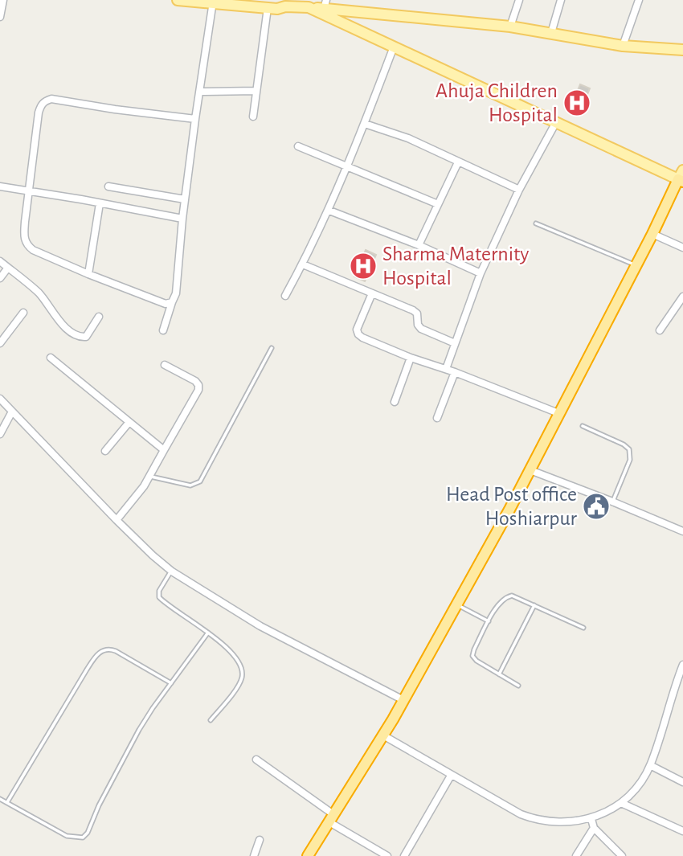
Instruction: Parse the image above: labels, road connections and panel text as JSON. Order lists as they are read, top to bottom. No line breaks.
{"places":{"hospital":["Ahuja Children Hospital","Sharma Maternity Hospital"],"public building":["Head Post office Hoshiarpur"]}}
